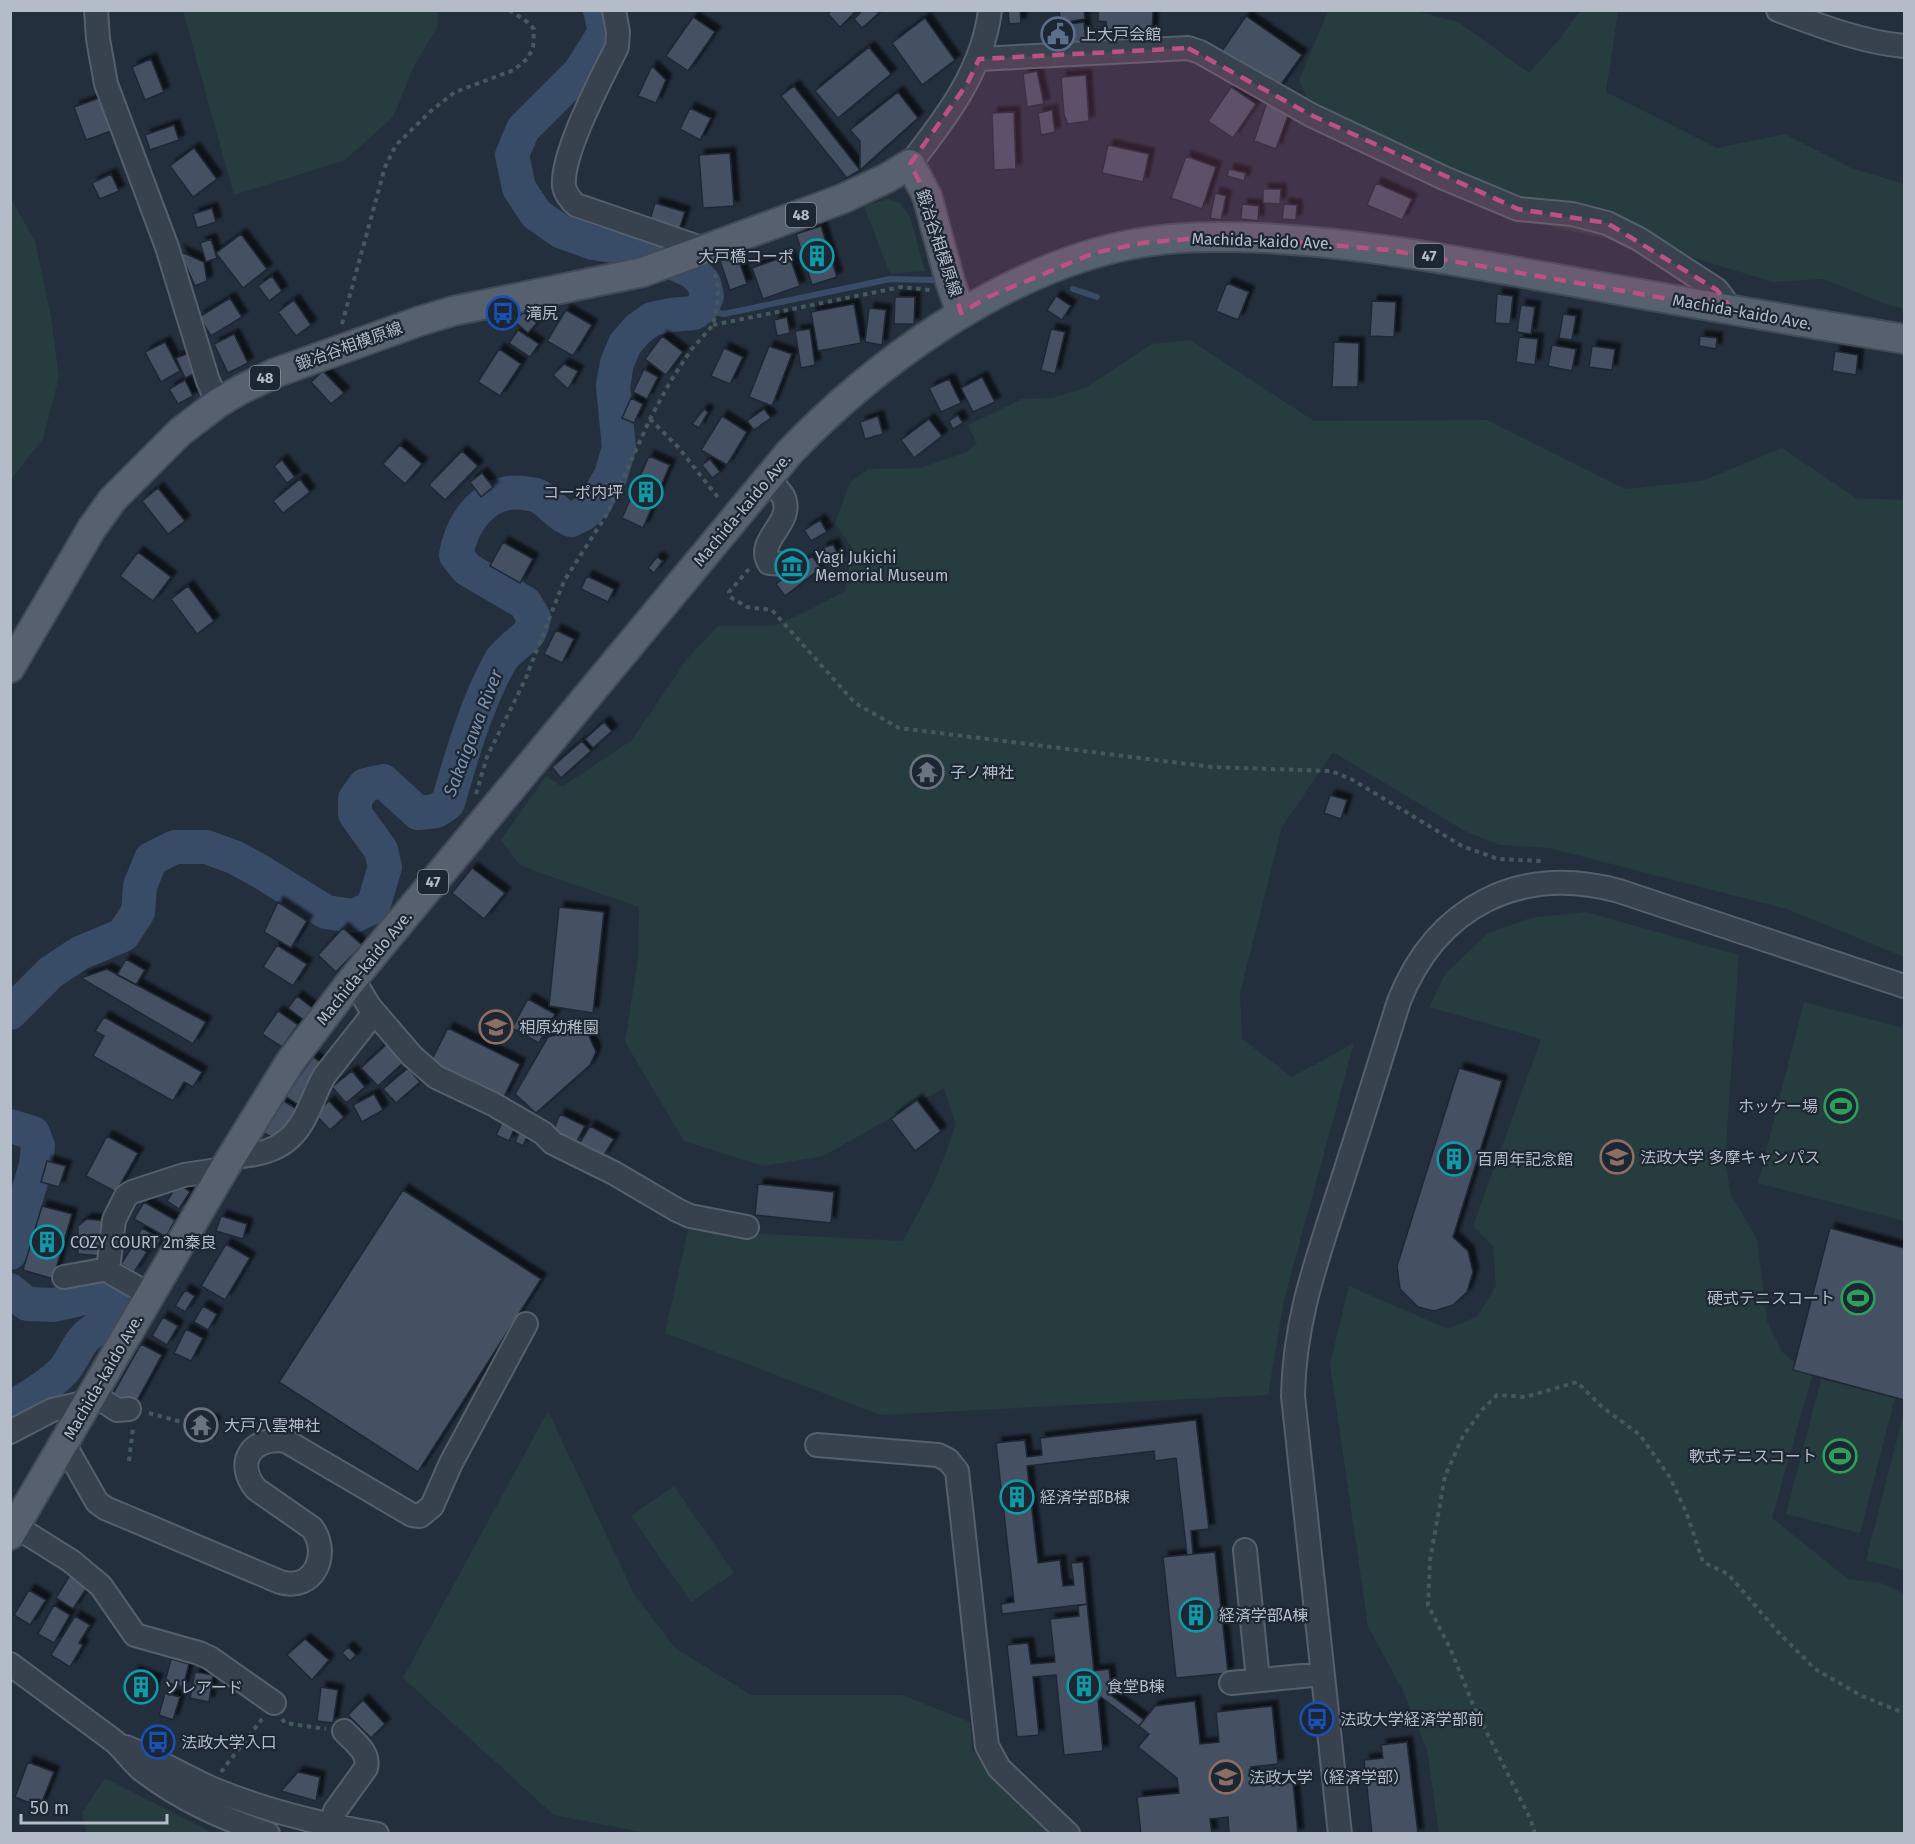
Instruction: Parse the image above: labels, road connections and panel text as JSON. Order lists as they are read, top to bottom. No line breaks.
{"streets":{"main road":["48","Machida-kaido Ave.","鍛冶谷相模原線","47"]},"crossings":[["48","鍛冶谷相模原線"],["Machida-kaido Ave.","鍛冶谷相模原線"]],"water":["Sakaigawa River"],"places":{"public building":["上大戸会館"],"building":["大戸橋コーポ","コーポ内坪","百周年記念館","COZY COURT 2m秦良","経済学部B棟","経済学部A棟","食堂B棟","ソレアード"],"bus stop":["滝尻","法政大学経済学部前","法政大学入口"],"museum":["Yagi Jukichi Memorial Museum"],"temple":["子ノ神社","大戸八雲神社"],"school or university":["相原幼稚園","法政大学 多摩キャンパス","法政大学（経済学部）"],"sports":["ホッケー場","硬式テニスコート","軟式テニスコート"]},"scale_bar":"50 m"}
